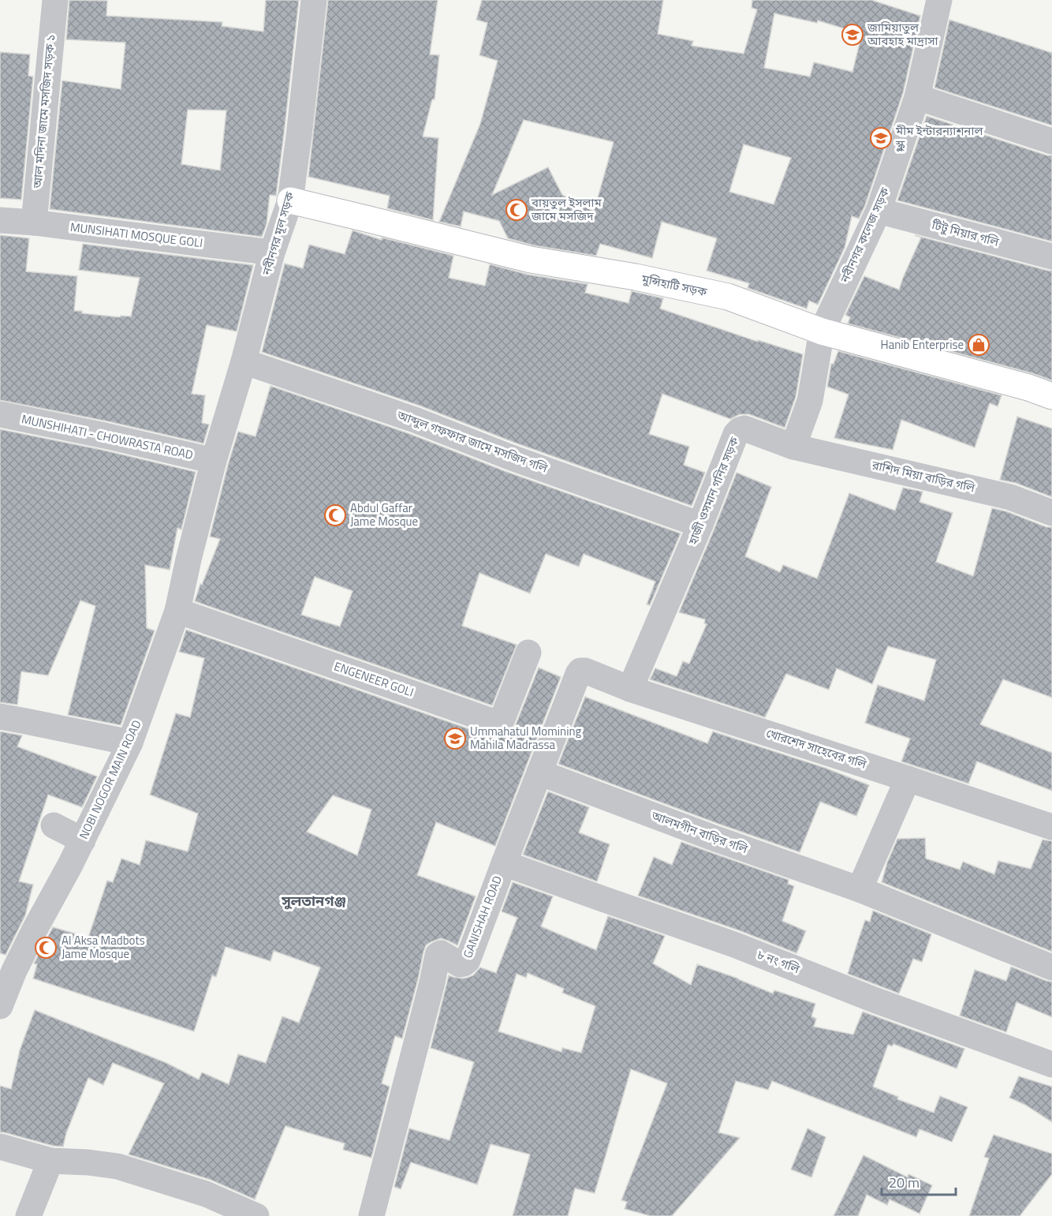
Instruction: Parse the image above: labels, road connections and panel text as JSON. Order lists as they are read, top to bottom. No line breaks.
{"streets":{"street":["আল মদিনা জামে মসজিদ সড়ক ১","নবীনগর মূল সড়ক","টিটু মিয়ার গলি","MUNSIHATI MOSQUE GOLI","নবীনগর কলেজ সড়ক","মুন্সিহাটি সড়ক","MUNSHIHATI - CHOWRASTA ROAD","আব্দুল গফফার জামে মসজিদ গলি","রাশিদ মিয়া বাড়ির গলি","হাজী ওসমান গনির সড়ক","ENGENEER GOLI","খোরশেদ সাহেবের গলি","NOBI NOGOR MAIN ROAD","আলমগীন বাড়ির গলি","GANISHAH ROAD","৮ নং গলি"]},"crossings":[["আল মদিনা জামে মসজিদ সড়ক ১","MUNSIHATI MOSQUE GOLI"],["নবীনগর মূল সড়ক","MUNSIHATI MOSQUE GOLI"],["নবীনগর মূল সড়ক","মুন্সিহাটি সড়ক"],["নবীনগর মূল সড়ক","MUNSHIHATI - CHOWRASTA ROAD"],["নবীনগর মূল সড়ক","আব্দুল গফফার জামে মসজিদ গলি"],["নবীনগর মূল সড়ক","NOBI NOGOR MAIN ROAD"],["টিটু মিয়ার গলি","নবীনগর কলেজ সড়ক"],["নবীনগর কলেজ সড়ক","মুন্সিহাটি সড়ক"],["MUNSHIHATI - CHOWRASTA ROAD","NOBI NOGOR MAIN ROAD"],["আব্দুল গফফার জামে মসজিদ গলি","হাজী ওসমান গনির সড়ক"],["রাশিদ মিয়া বাড়ির গলি","হাজী ওসমান গনির সড়ক"],["হাজী ওসমান গনির সড়ক","খোরশেদ সাহেবের গলি"],["ENGENEER GOLI","NOBI NOGOR MAIN ROAD"],["খোরশেদ সাহেবের গলি","GANISHAH ROAD"],["আলমগীন বাড়ির গলি","GANISHAH ROAD"],["GANISHAH ROAD","৮ নং গলি"]],"districts":["সুলতানগঞ্জ"],"places":{"school or university":["জামিয়াতুল আবহাহ মাদ্রাসা","মীম ইন্টারন্যাশনাল স্কুল","Ummahatul Momining Mahila Madrassa"],"mosque":["বায়তুল ইসলাম জামে মসজিদ","Abdul Gaffar Jame Mosque","Al Aksa Madbots Jame Mosque"],"shop":["Hanib Enterprise"]},"scale_bar":"20 m"}
